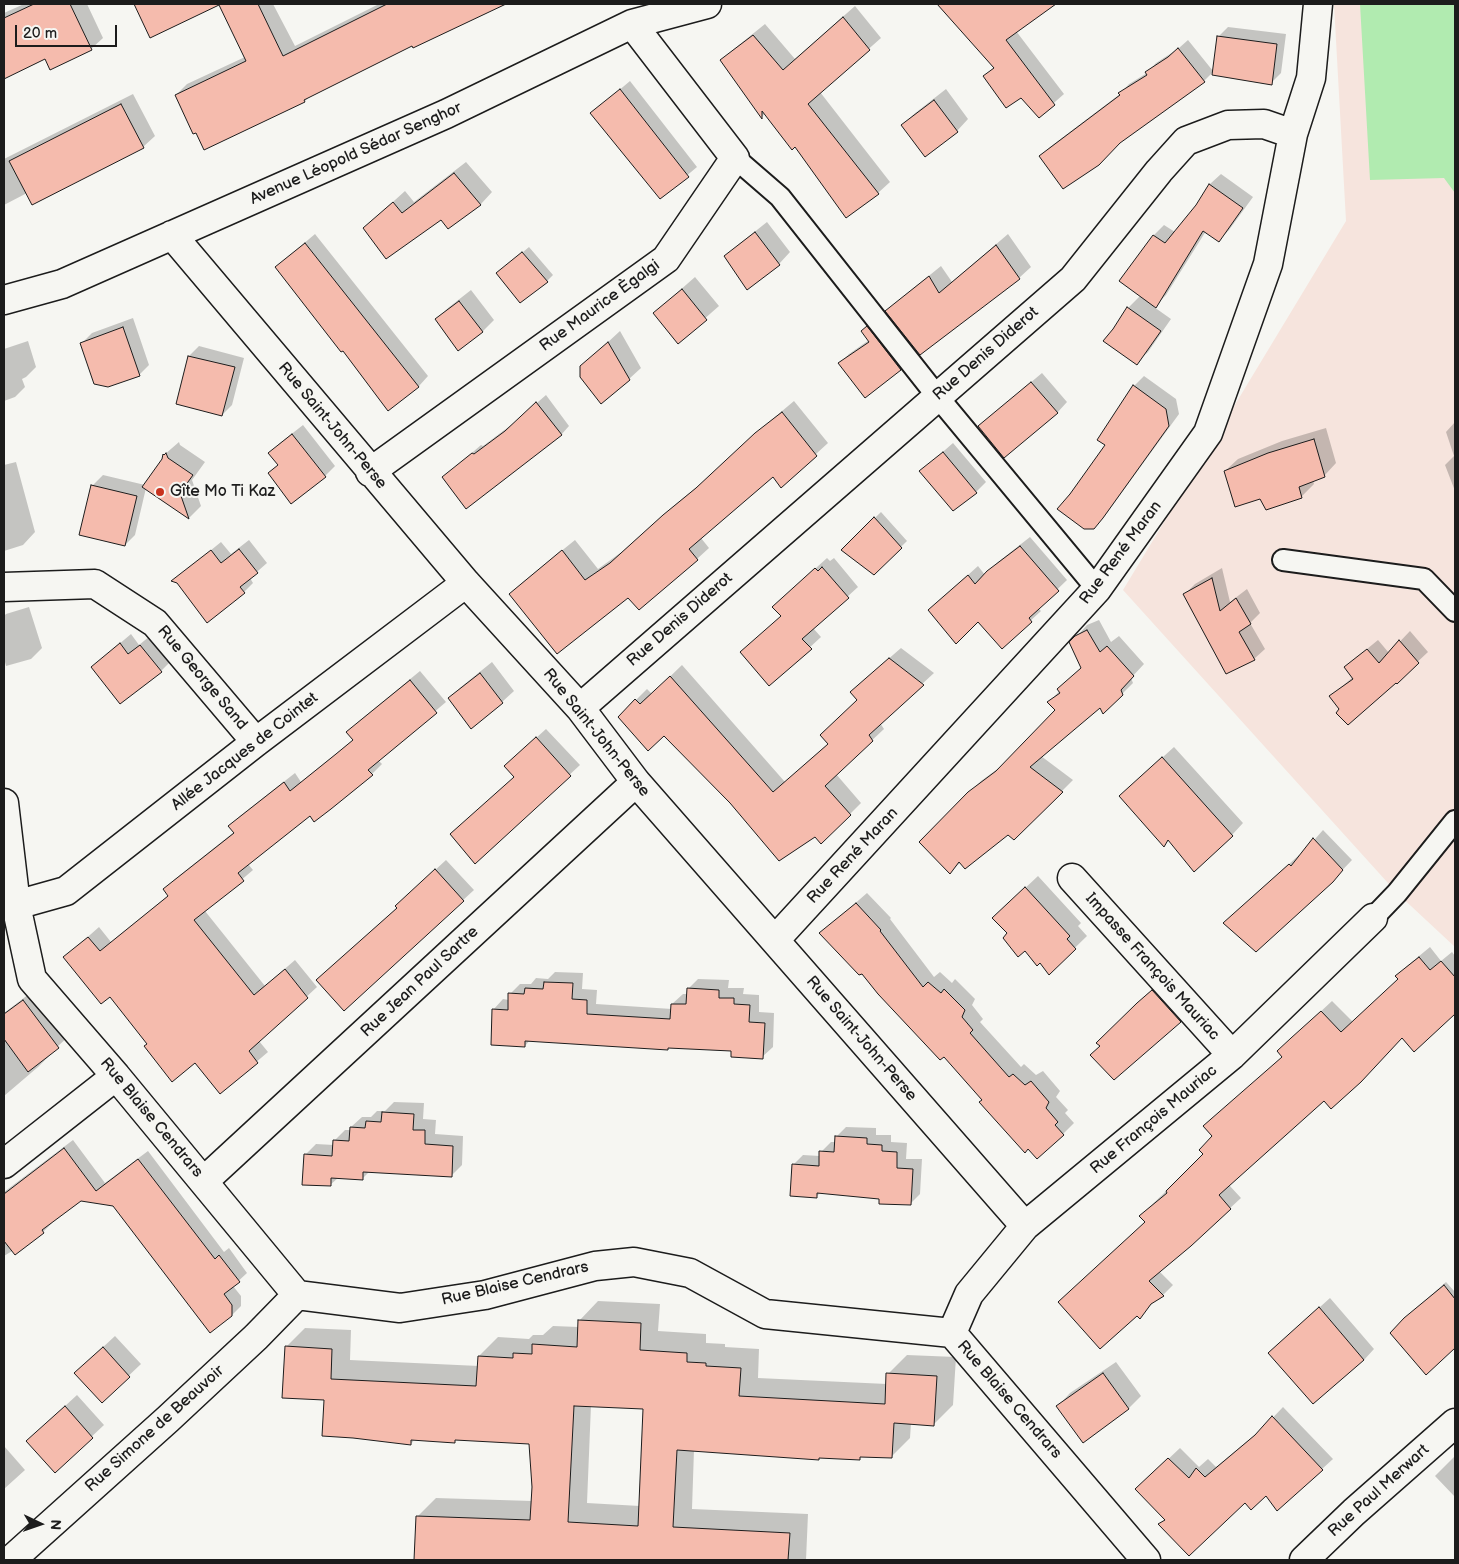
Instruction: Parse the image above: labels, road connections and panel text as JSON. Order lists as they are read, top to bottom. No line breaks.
{"streets":{"street":["Avenue Léopold Sédar Senghor","Rue Maurice Ègalgi","Rue Denis Diderot","Rue Saint-John-Perse","Rue René Maran","Rue George Sand","Allée Jacques de Cointet","Impasse François Mauriac","Rue Jean Paul Sartre","Rue Blaise Cendrars","Rue François Mauriac","Rue Simone de Beauvoir","Rue Paul Merwart"]},"crossings":[["Avenue Léopold Sédar Senghor","Rue Saint-John-Perse"],["Rue Maurice Ègalgi","Rue Saint-John-Perse"],["Rue Denis Diderot","Rue Saint-John-Perse"],["Rue Denis Diderot","Rue René Maran"],["Rue Saint-John-Perse","Rue René Maran"],["Rue Saint-John-Perse","Allée Jacques de Cointet"],["Rue Saint-John-Perse","Rue Jean Paul Sartre"],["Rue Saint-John-Perse","Rue François Mauriac"],["Rue George Sand","Allée Jacques de Cointet"],["Allée Jacques de Cointet","Rue Blaise Cendrars"],["Impasse François Mauriac","Rue François Mauriac"],["Rue Jean Paul Sartre","Rue Blaise Cendrars"],["Rue Blaise Cendrars","Rue François Mauriac"],["Rue Blaise Cendrars","Rue Simone de Beauvoir"]],"places":["Gîte Mo Ti Kaz"],"scale_bar":"20 m","north":"right"}
